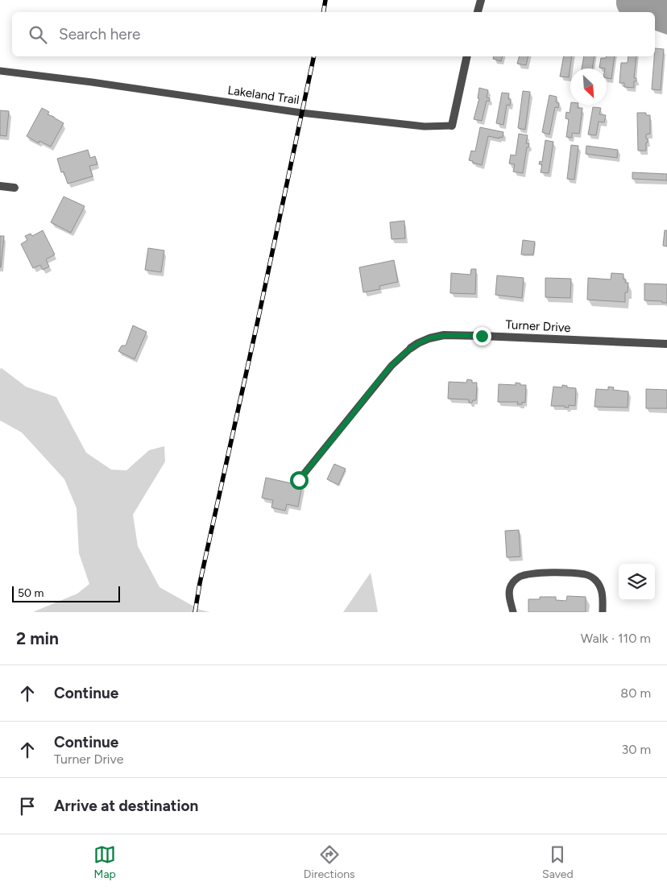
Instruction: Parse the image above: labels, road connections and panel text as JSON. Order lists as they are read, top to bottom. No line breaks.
{"streets":{"street":["Lakeland Trail","Turner Drive"]},"scale_bar":"50 m","north":"bottom right","page":{"search":"Search here","scale":"50 m","heading":["2 min","Walk · 110 m"],"list":[["Continue","80 m"],["Continue","Turner Drive","30 m"],"Arrive at destination"],"nav":["Map","Directions","Saved"]}}
